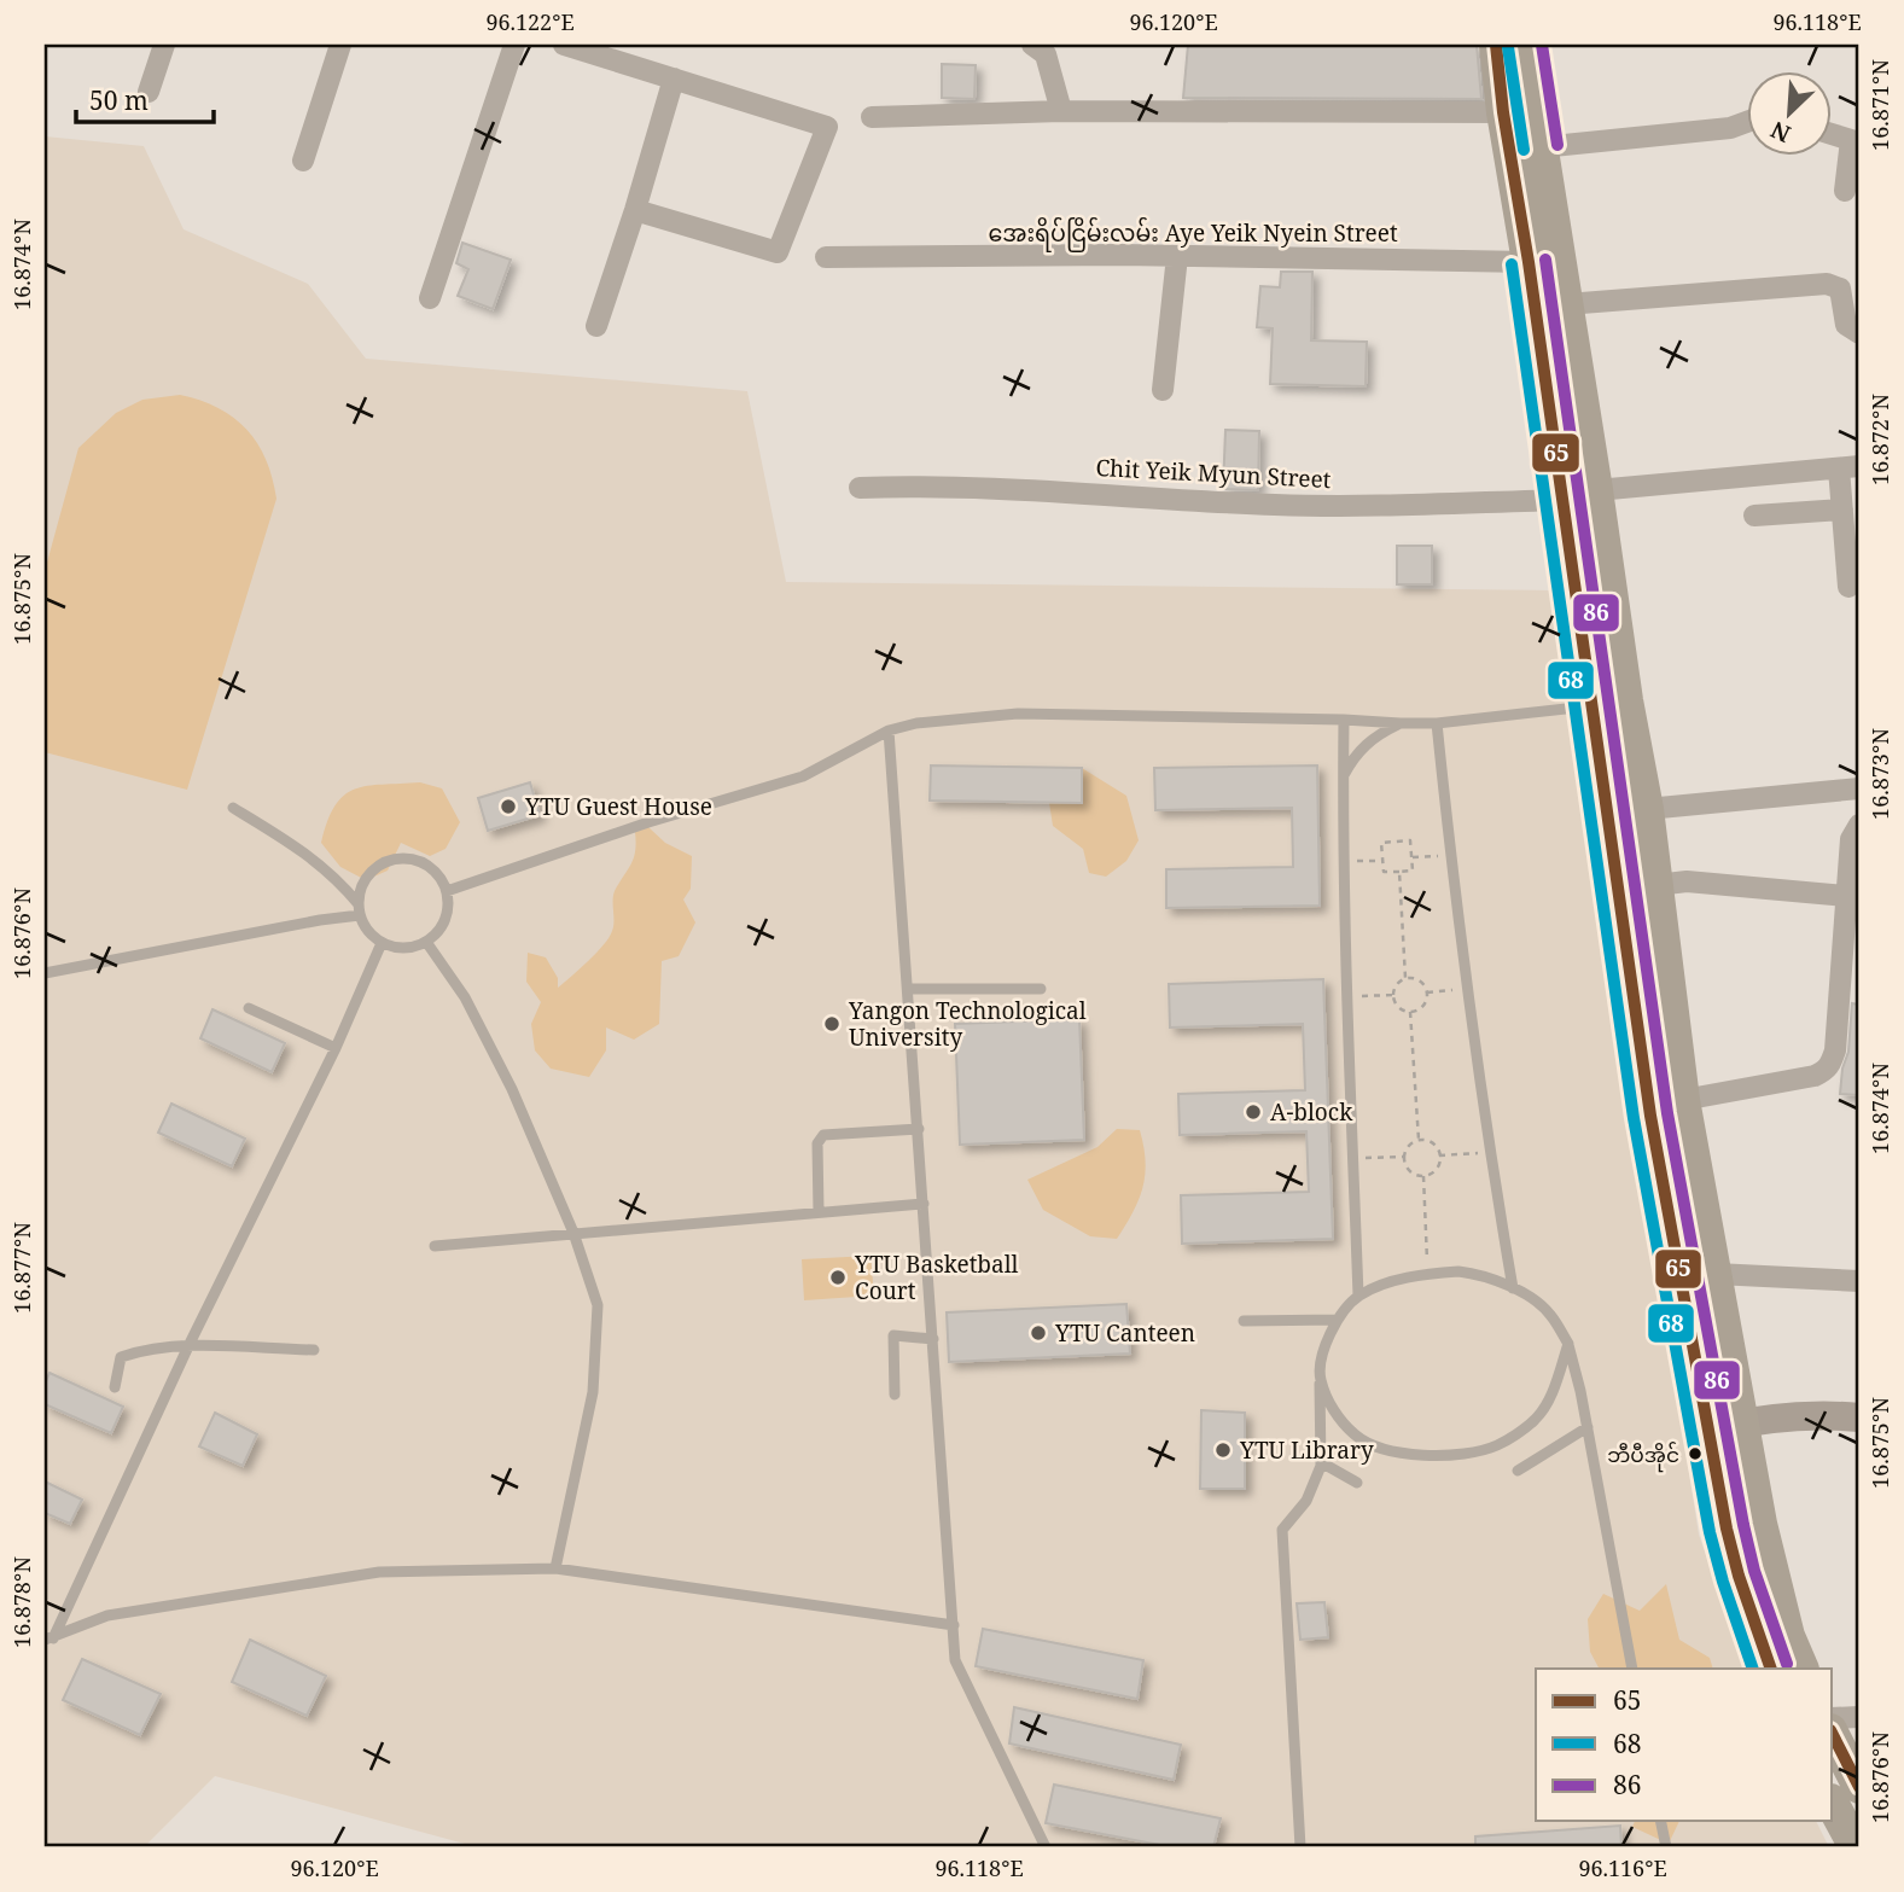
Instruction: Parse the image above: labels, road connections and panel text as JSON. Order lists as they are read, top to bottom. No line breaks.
{"streets":{"street":["အေးရိပ်ငြိမ်းလမ်း Aye Yeik Nyein Street","Chit Yeik Myun Street"]},"places":["YTU Guest House","Yangon Technological University","A-block","YTU Basketball Court","YTU Canteen","YTU Library","ဘီပီအိုင်"],"lines":["transit line 65","transit line 86","transit line 68"],"legend":["65","68","86"],"scale_bar":"50 m","north":"bottom left","coordinates":["96.122°E","96.120°E","96.118°E","16.871°N","16.874°N","16.872°N","16.875°N","16.873°N","16.876°N","16.877°N","16.878°N","96.116°E"]}
